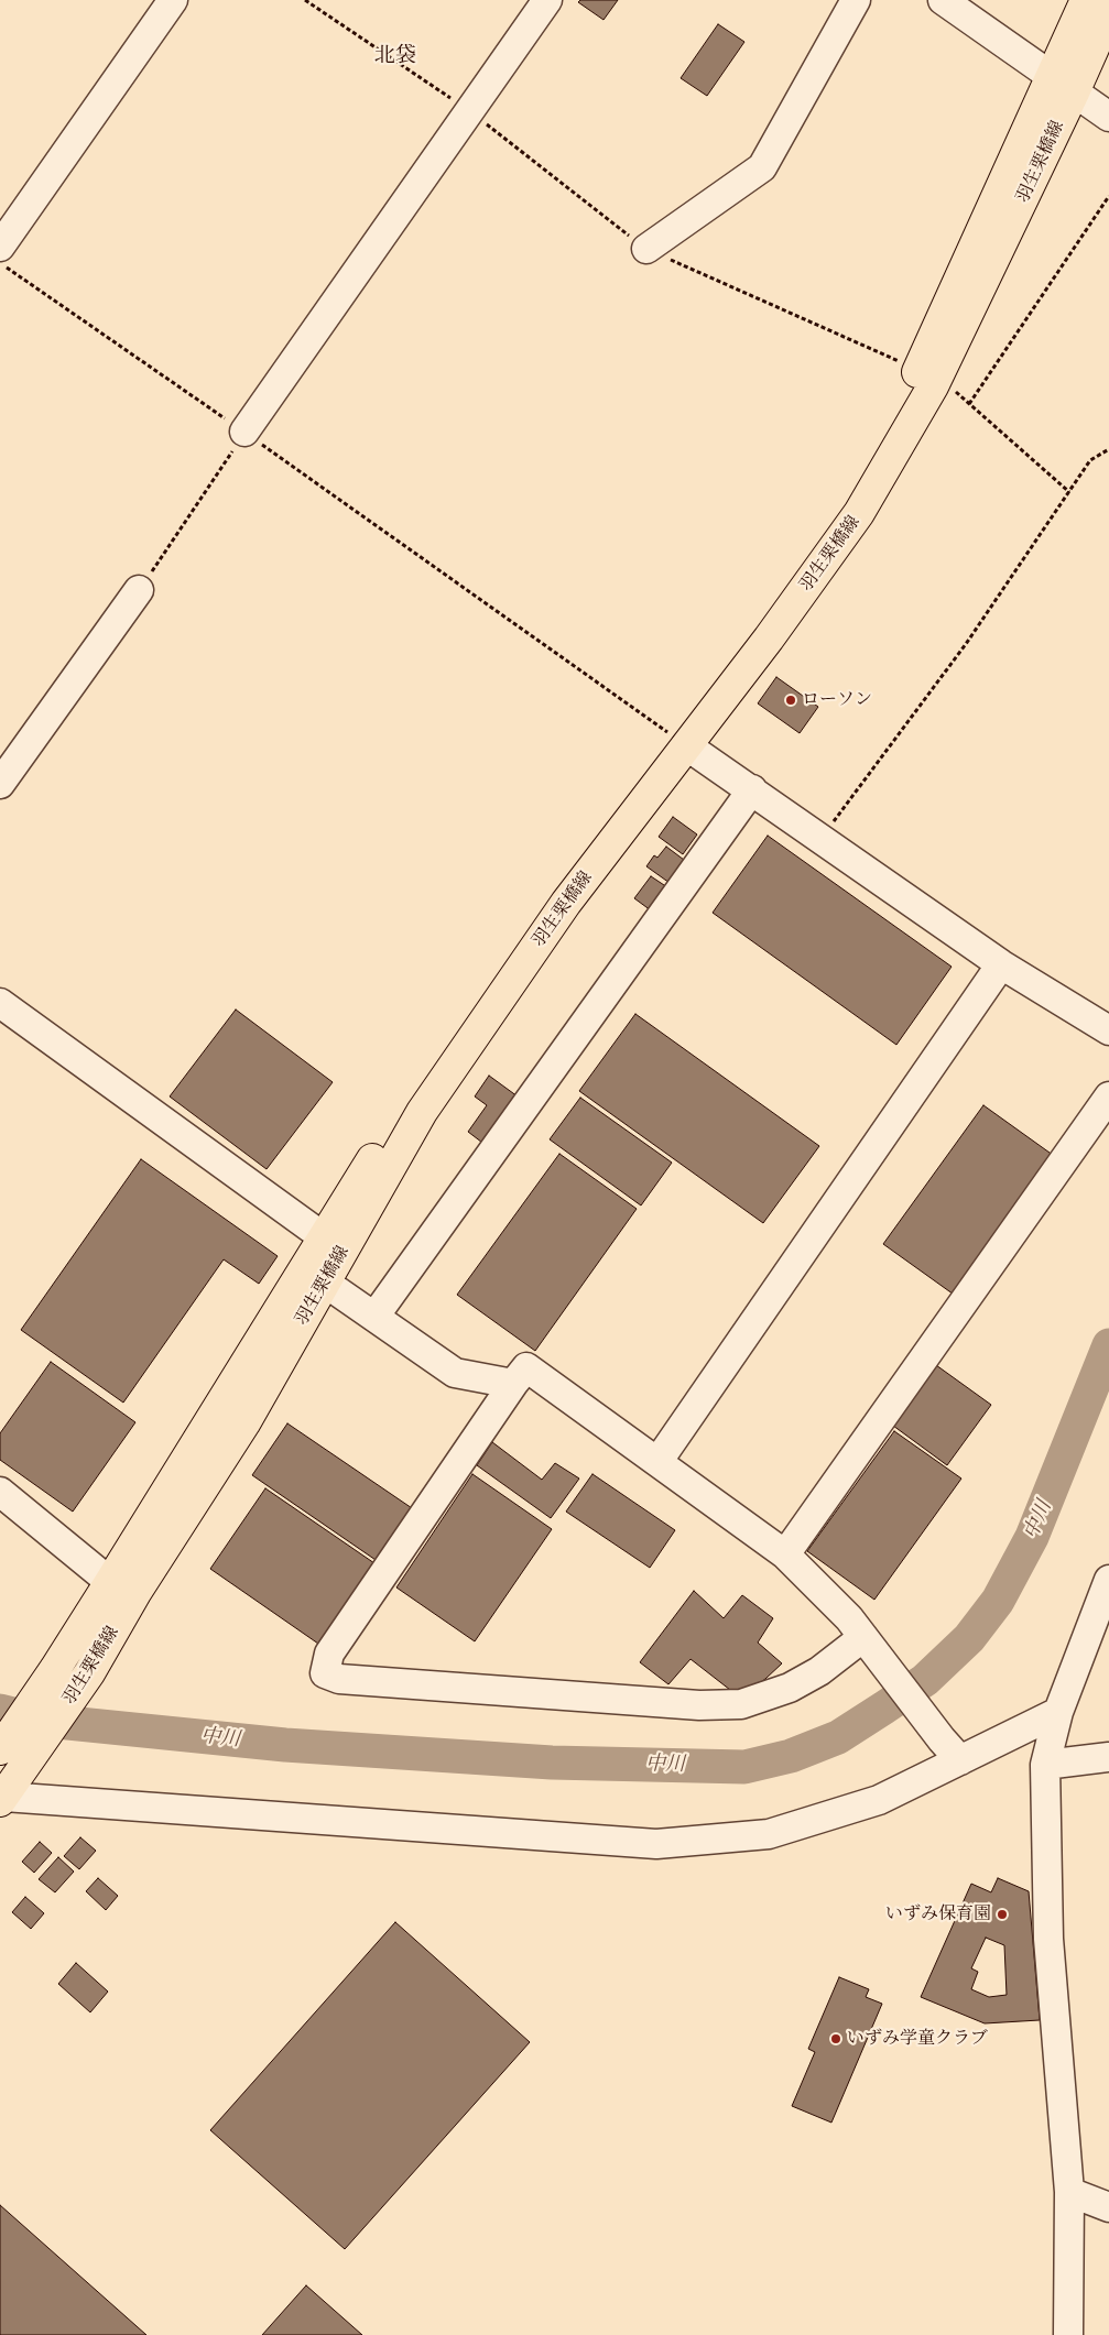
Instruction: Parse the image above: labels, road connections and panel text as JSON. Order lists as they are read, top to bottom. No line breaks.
{"streets":{"main road":["羽生栗橋線"]},"districts":["北袋"],"water":["中川"],"places":["ローソン","いずみ保育園","いずみ学童クラブ"]}
